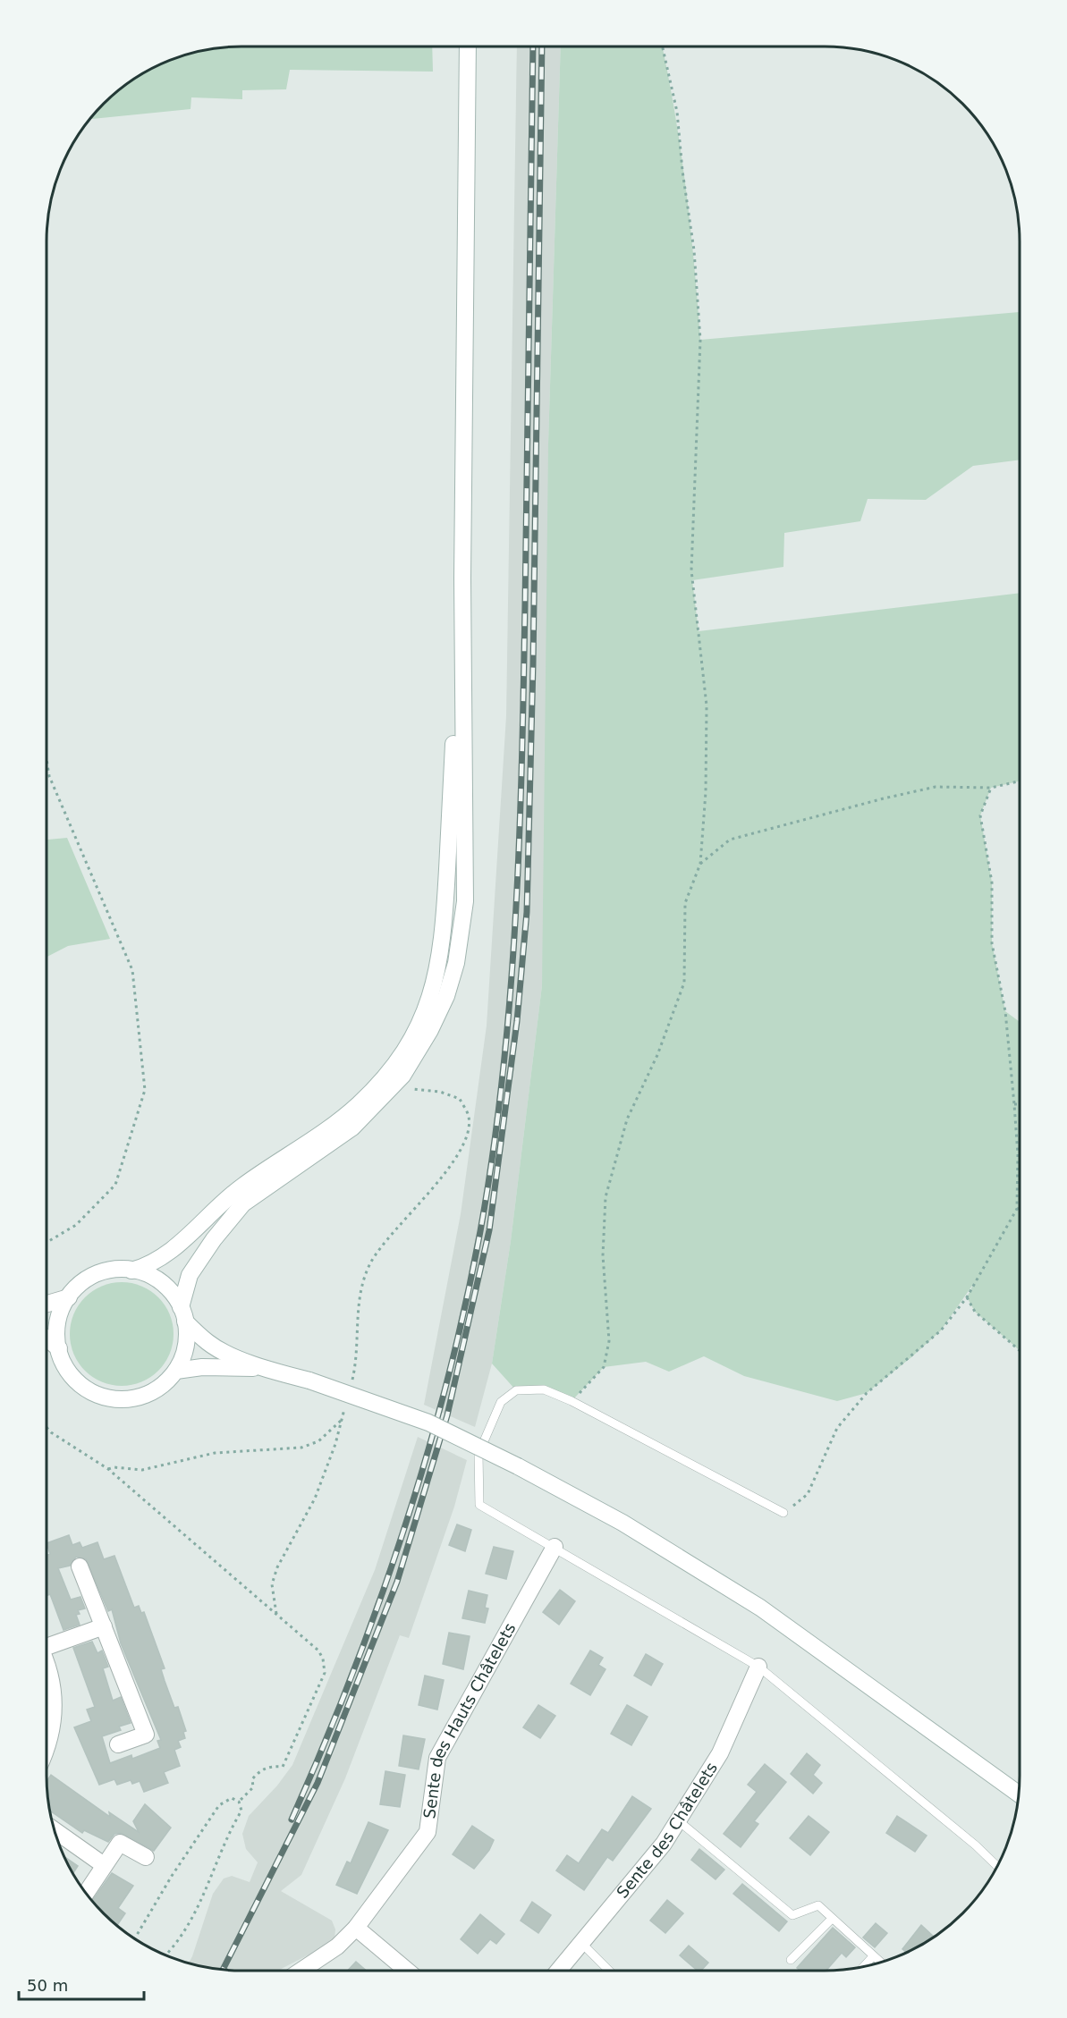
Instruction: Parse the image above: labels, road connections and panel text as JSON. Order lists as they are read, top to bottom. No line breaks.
{"streets":{"main road":["Sente des Hauts Châtelets","Sente des Châtelets"]},"scale_bar":"50 m"}
